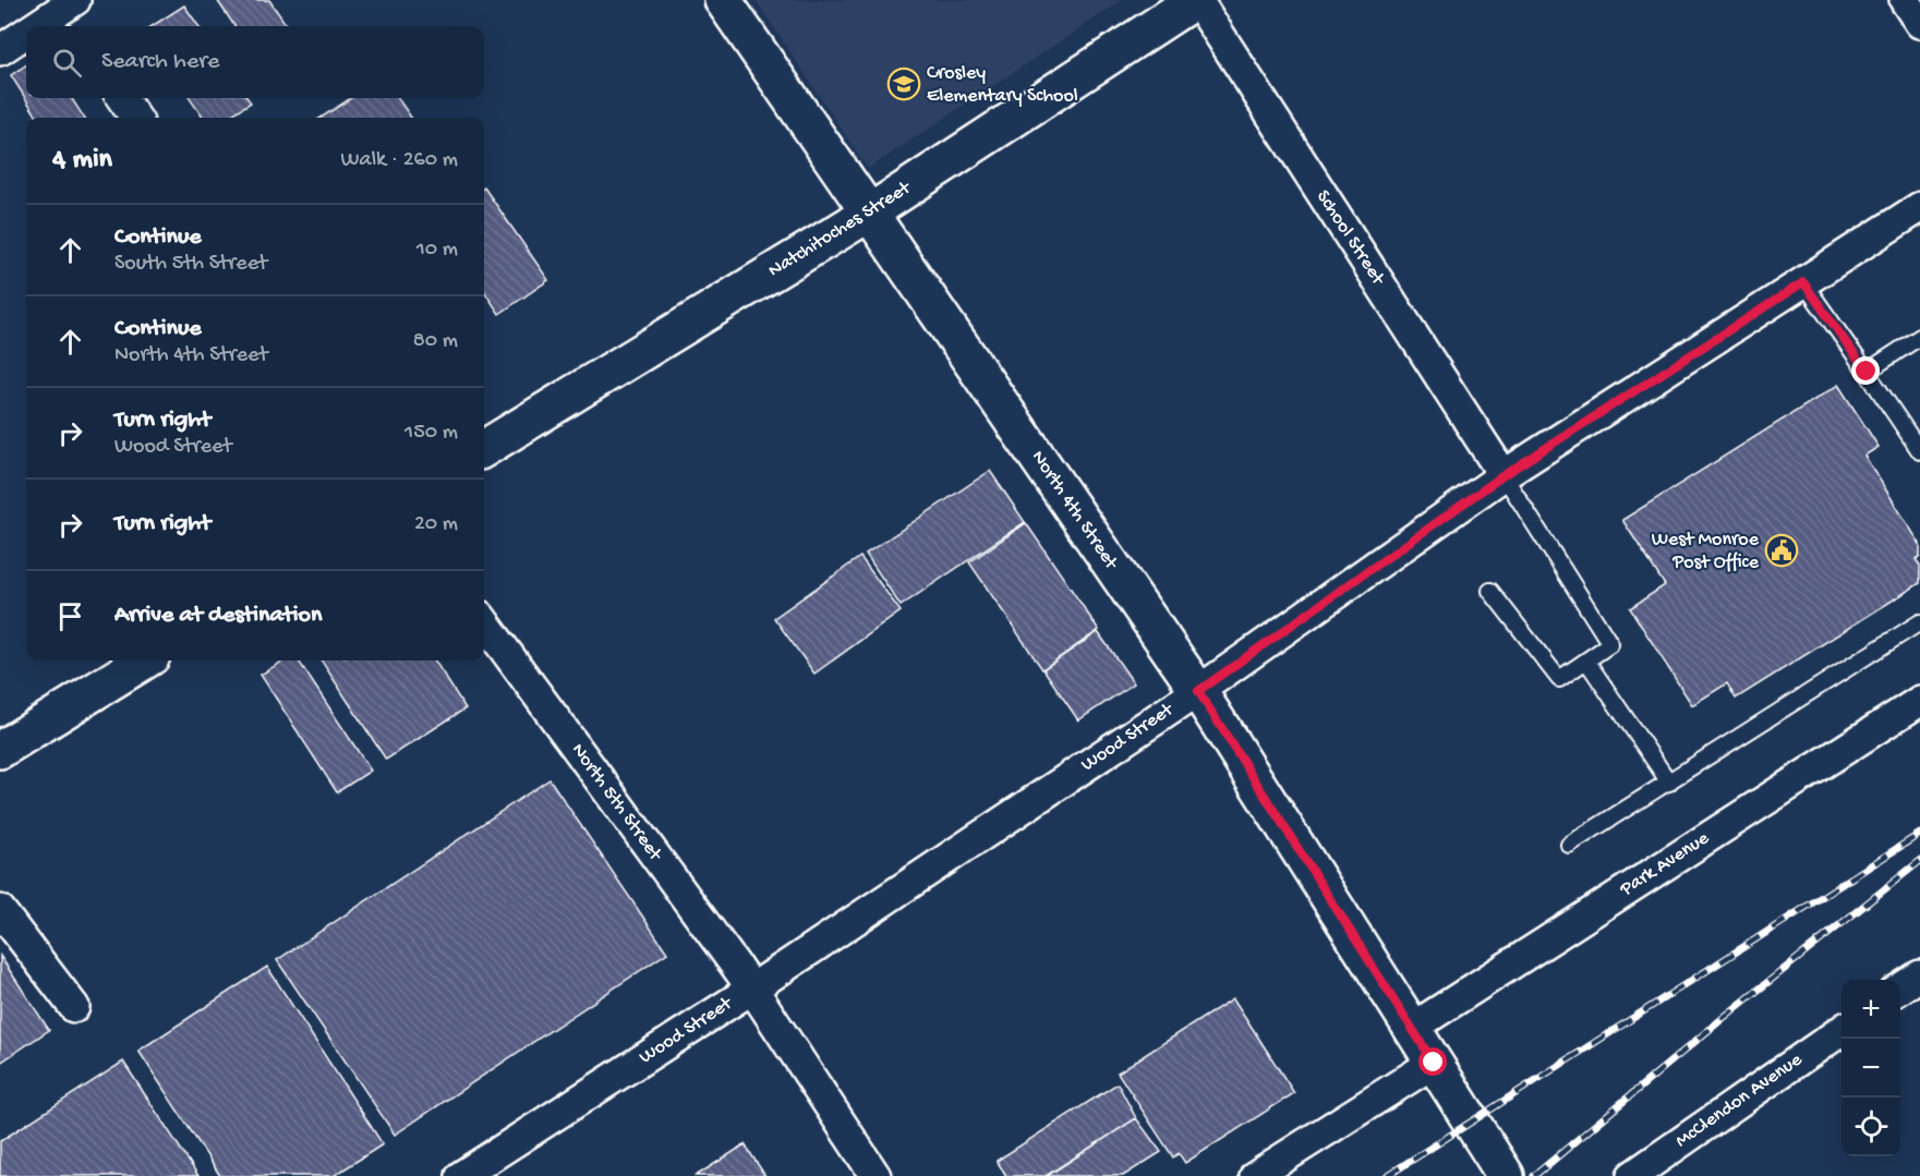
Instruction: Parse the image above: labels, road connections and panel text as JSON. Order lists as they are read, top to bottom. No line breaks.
{"streets":{"street":["Natchitoches Street","School Street","North 4th Street","Wood Street","North 5th Street","Park Avenue","McClendon Avenue"]},"crossings":[["Natchitoches Street","School Street"],["Natchitoches Street","North 4th Street"],["School Street","Wood Street"],["North 4th Street","Wood Street"],["North 4th Street","Park Avenue"],["Wood Street","North 5th Street"]],"places":{"school or university":["Crosley Elementary School"],"public building":["West Monroe Post Office"]},"page":{"search":"Search here","heading":["4 min","Walk · 260 m"],"list":[["Continue","South 5th Street","10 m"],["Continue","North 4th Street","80 m"],["Turn right","Wood Street","150 m"],["Turn right","20 m"],"Arrive at destination"],"map_buttons":["+","−"]}}
